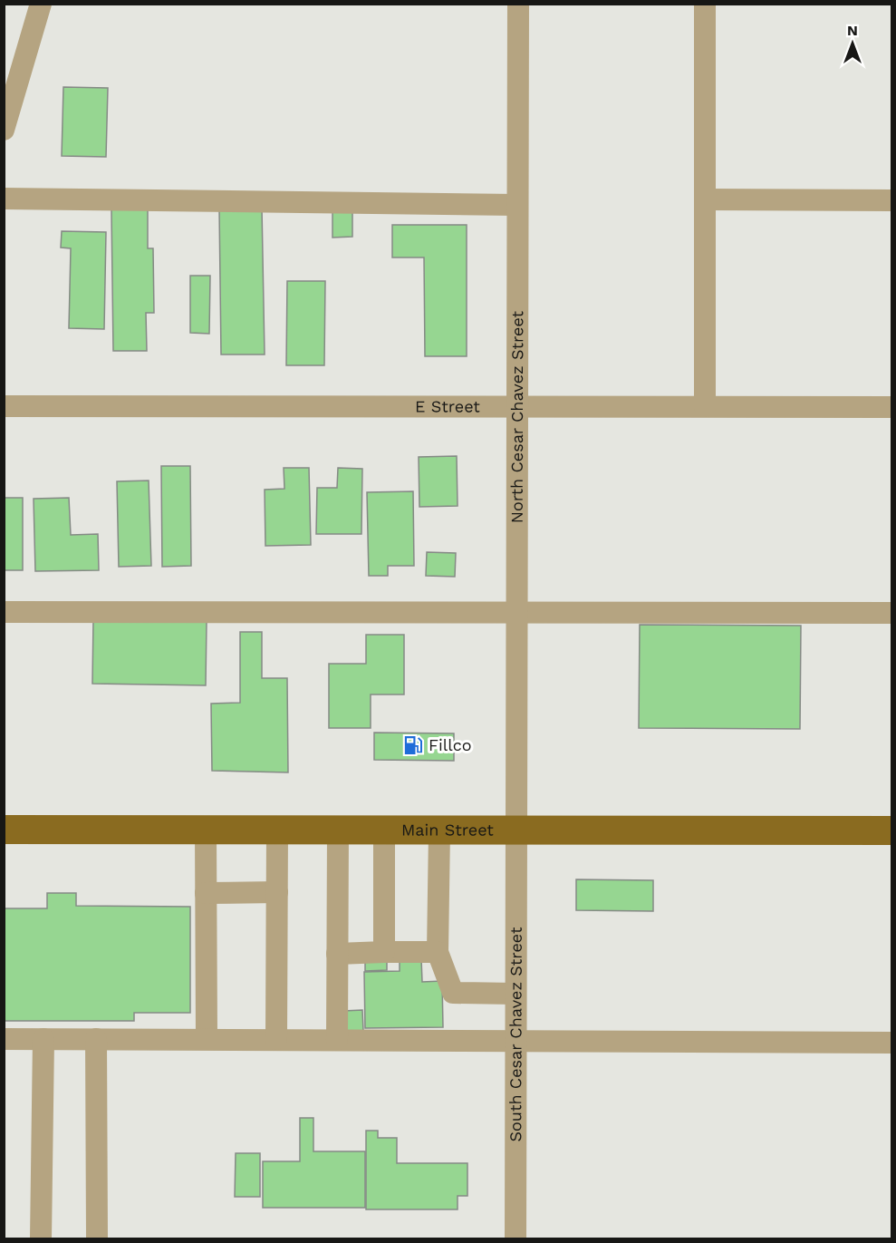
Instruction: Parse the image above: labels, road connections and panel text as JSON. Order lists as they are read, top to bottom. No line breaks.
{"streets":{"main road":["Main Street"],"street":["E Street","North Cesar Chavez Street","South Cesar Chavez Street"]},"crossings":[["E Street","North Cesar Chavez Street"],["North Cesar Chavez Street","Main Street"],["North Cesar Chavez Street","South Cesar Chavez Street"],["Main Street","South Cesar Chavez Street"]],"places":{"fuel station":["Fillco"]},"north":"top"}
